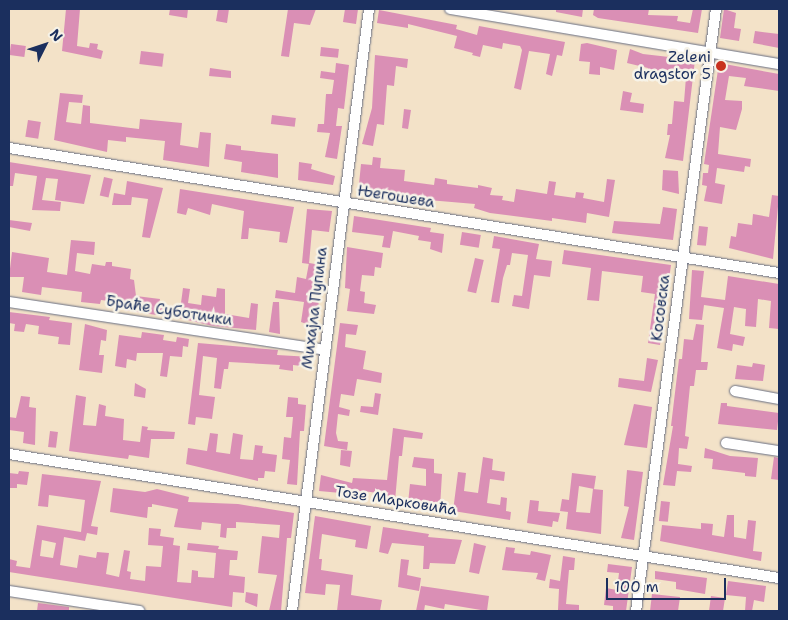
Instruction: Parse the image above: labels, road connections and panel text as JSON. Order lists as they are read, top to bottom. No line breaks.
{"streets":{"street":["Његошева","Михајла Пупина","Косовска","Браће Суботички","Тозе Марковића"]},"crossings":[["Његошева","Михајла Пупина"],["Његошева","Косовска"],["Михајла Пупина","Браће Суботички"],["Михајла Пупина","Тозе Марковића"],["Косовска","Тозе Марковића"]],"places":["Zeleni dragstor 5"],"scale_bar":"100 m","north":"top right"}
